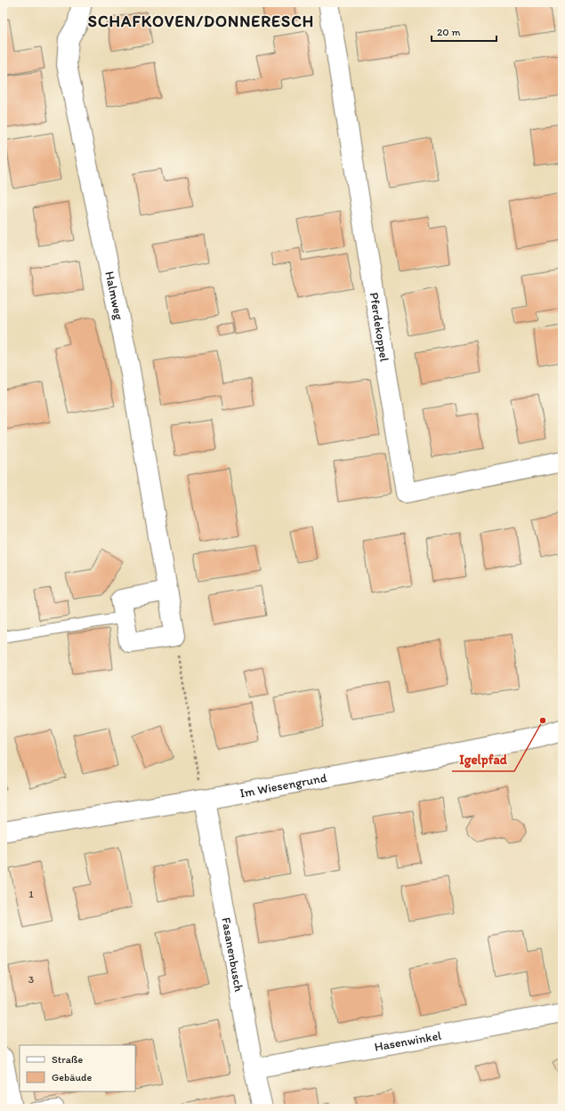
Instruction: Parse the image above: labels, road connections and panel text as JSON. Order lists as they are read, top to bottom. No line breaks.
{"streets":{"street":["Halmweg","Pferdekoppel","Im Wiesengrund","Fasanenbusch","Hasenwinkel"]},"crossings":[["Im Wiesengrund","Fasanenbusch"],["Fasanenbusch","Hasenwinkel"]],"districts":["SCHAFKOVEN/DONNERESCH"],"places":["Igelpfad"],"house_numbers":["1","3"],"legend":["Straße","Gebäude"],"scale_bar":"20 m"}
